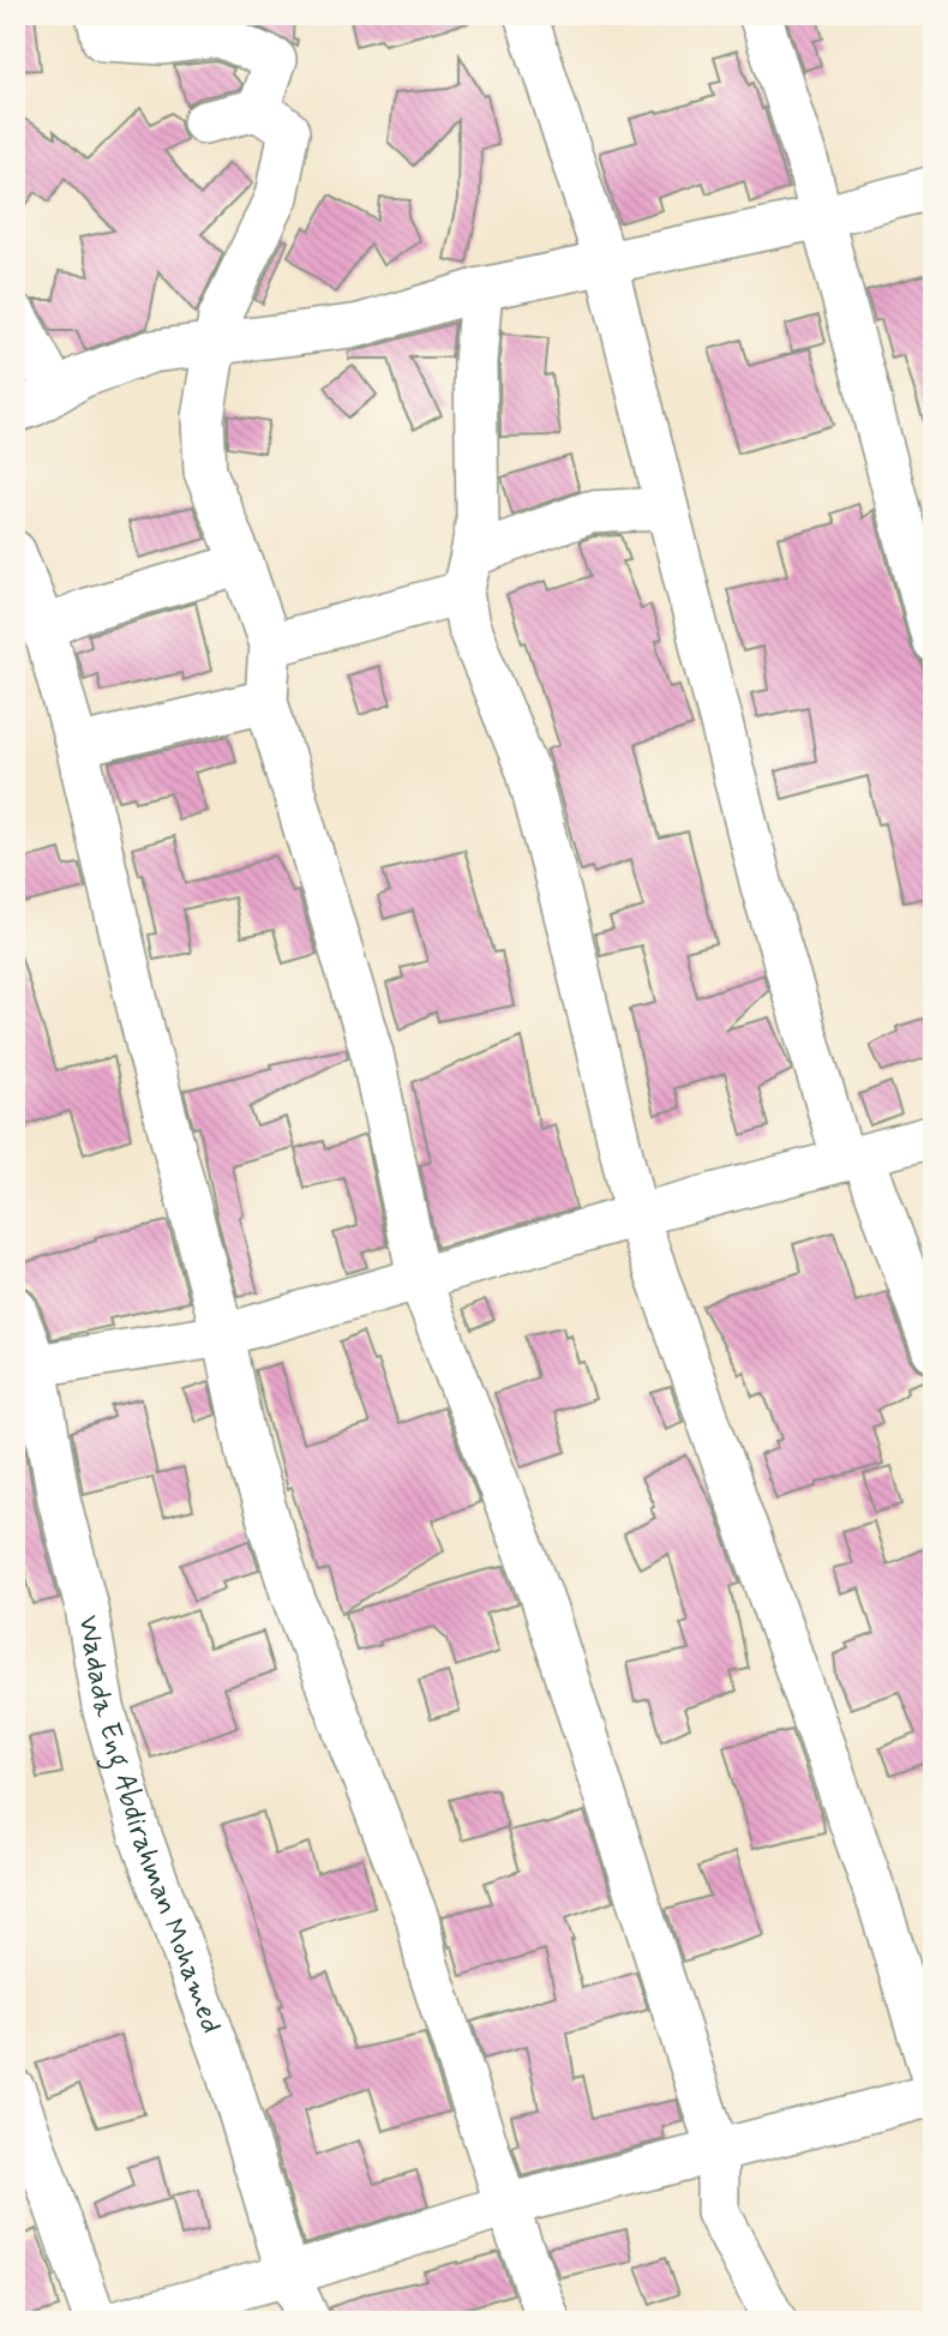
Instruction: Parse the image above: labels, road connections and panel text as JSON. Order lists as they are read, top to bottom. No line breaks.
{"streets":{"street":["Wadada Eng Abdirahman Mohamed"]}}
